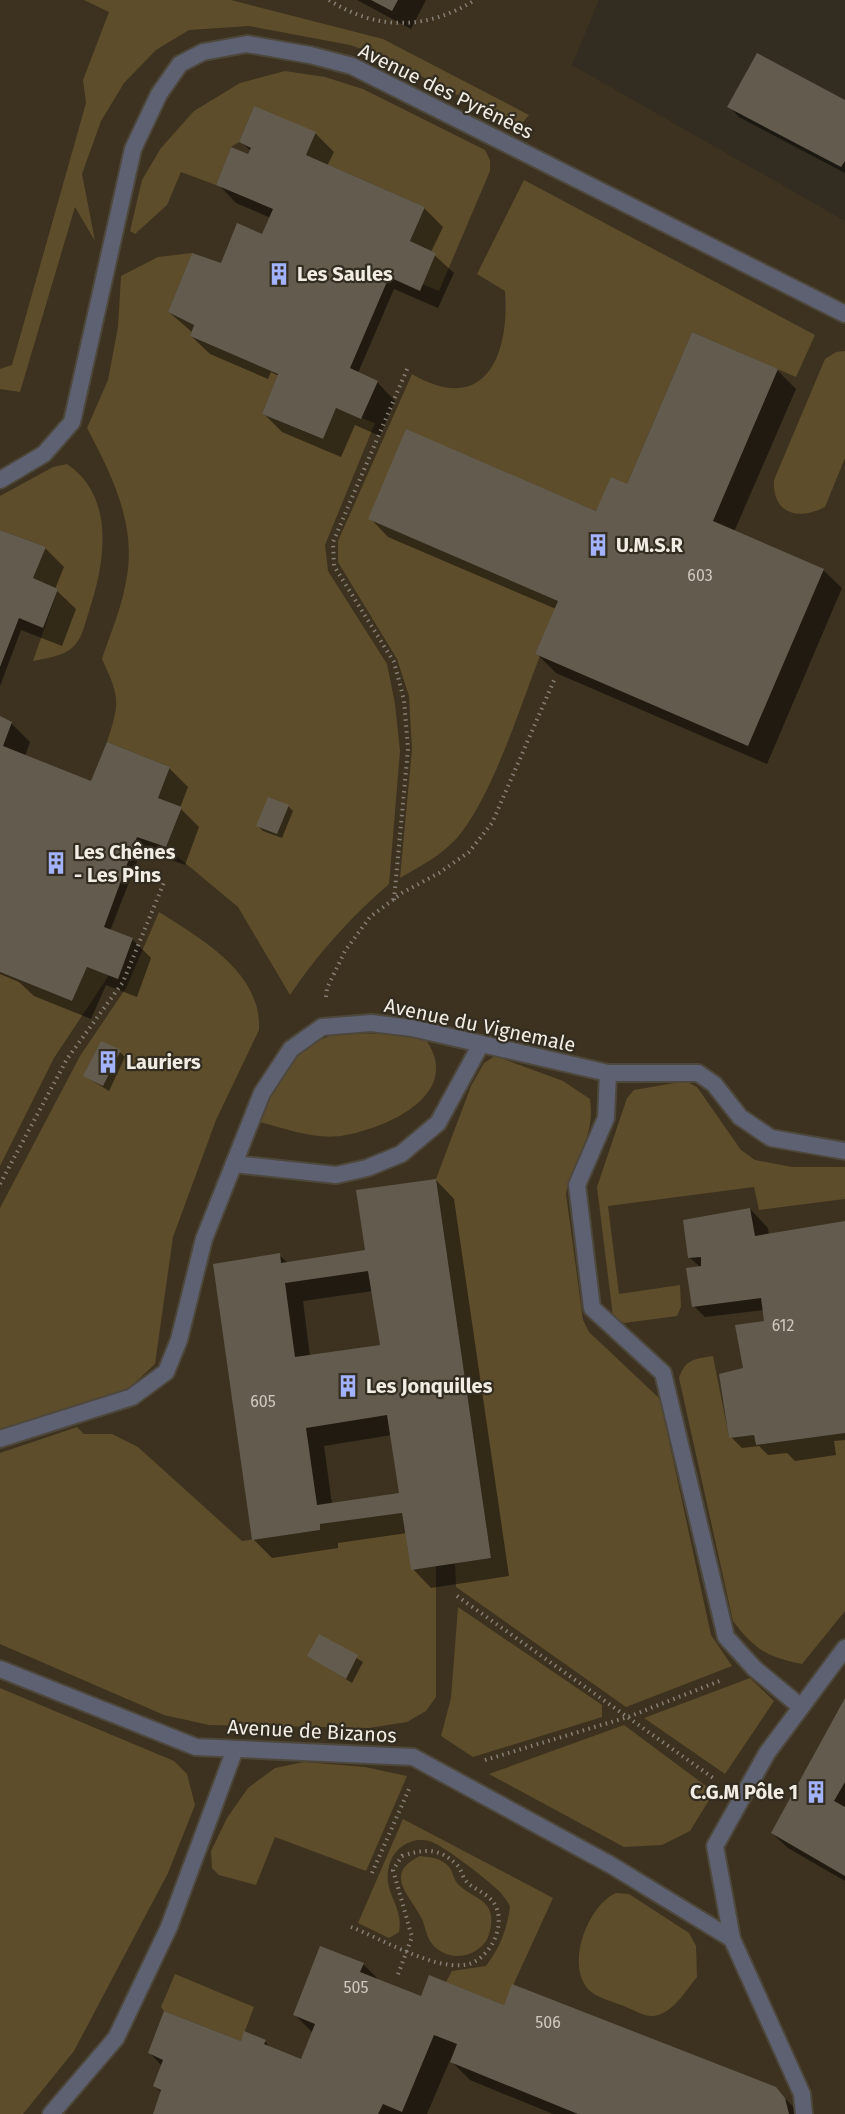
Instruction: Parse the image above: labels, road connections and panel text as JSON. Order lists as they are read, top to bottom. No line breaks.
{"streets":{"lane":["Avenue des Pyrénées","Avenue du Vignemale","Avenue de Bizanos"]},"places":{"building":["Les Saules","U.M.S.R","Les Chênes - Les Pins","Lauriers","Les Jonquilles","C.G.M Pôle 1"]},"house_numbers":["603","612","605","505","506"]}
